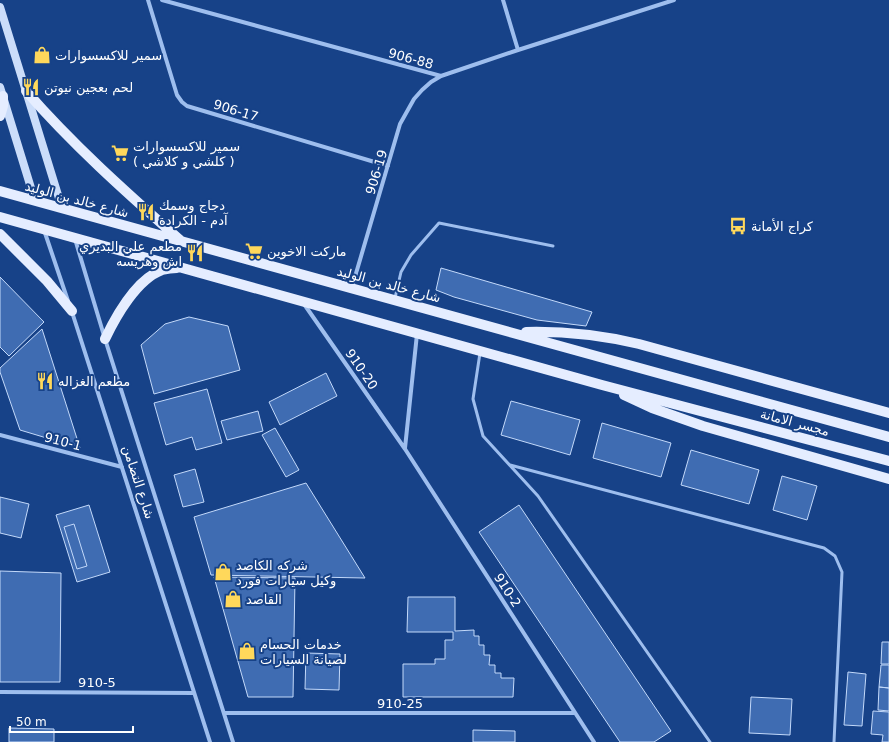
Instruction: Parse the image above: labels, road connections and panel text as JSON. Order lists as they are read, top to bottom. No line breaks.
{"streets":{"main road":["شارع خالد بن الوليد","مجسر الامانة"],"street":["906-88","906-17","906-19","910-20","910-1","شارع التضامن","910-2","910-5","910-25"]},"crossings":[["906-88","906-19"],["906-17","906-19"],["906-19","شارع خالد بن الوليد"],["شارع خالد بن الوليد","مجسر الامانة"],["910-20","910-2"],["910-1","شارع التضامن"],["شارع التضامن","910-5"],["شارع التضامن","910-25"],["910-2","910-25"]],"places":{"shop":["سمير للاكسسوارات","شركه الكاصد وكيل سيارات فورد","القاصد","خدمات الحسام لصيانة السيارات"],"restaurant":["لحم بعجين نيوتن","دجاج وسمك آدم - الكرادة","مطعم علي البديري اش وهريسه","مطعم الغزاله"],"supermarket":["سمير للاكسسوارات ( كلشي و كلاشي )","ماركت الاخوين"],"bus stop":["كراج الأمانة"]},"scale_bar":"50 m"}
